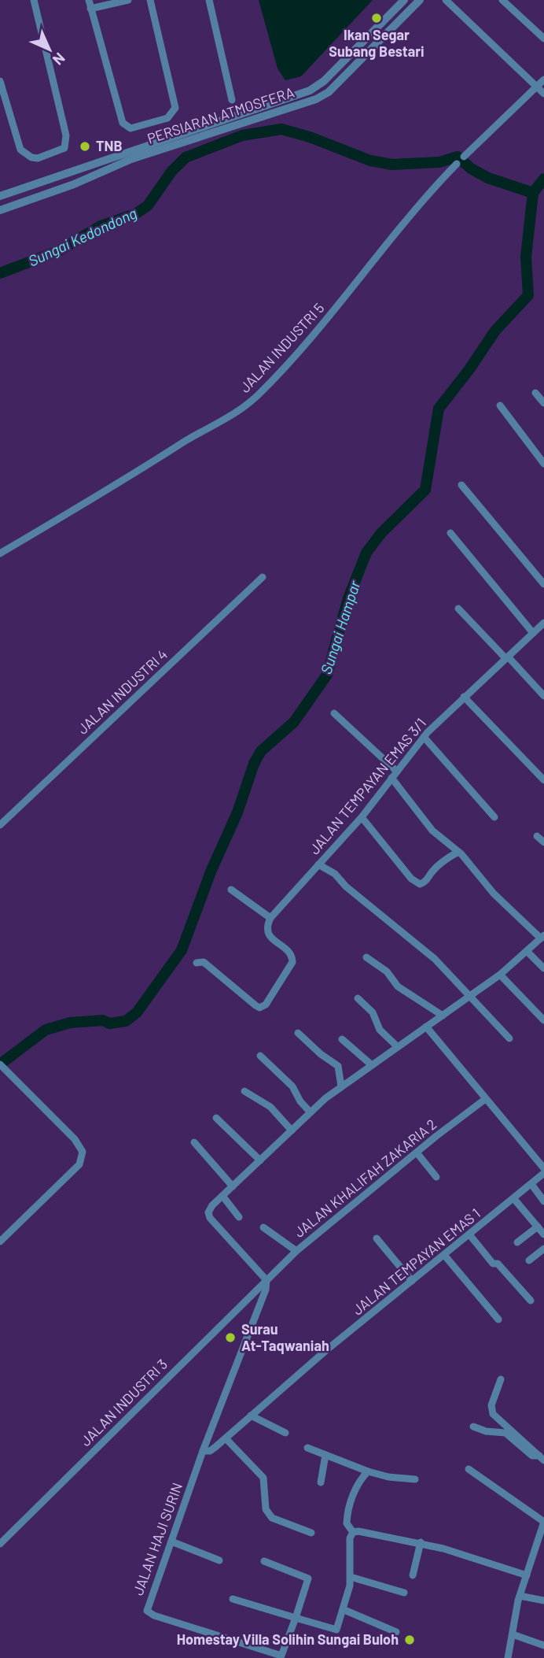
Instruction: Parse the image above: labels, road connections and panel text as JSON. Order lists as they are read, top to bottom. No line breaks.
{"streets":{"street":["PERSIARAN ATMOSFERA","JALAN INDUSTRI 5","JALAN INDUSTRI 4","JALAN TEMPAYAN EMAS 3/1","JALAN KHALIFAH ZAKARIA 2","JALAN TEMPAYAN EMAS 1","JALAN INDUSTRI 3","JALAN HAJI SURIN"]},"crossings":[["JALAN KHALIFAH ZAKARIA 2","JALAN INDUSTRI 3"],["JALAN KHALIFAH ZAKARIA 2","JALAN HAJI SURIN"],["JALAN TEMPAYAN EMAS 1","JALAN HAJI SURIN"],["JALAN INDUSTRI 3","JALAN HAJI SURIN"]],"water":["Sungai Kedondong","Sungai Hampar"],"places":["Ikan Segar Subang Bestari","TNB","Surau At-Taqwaniah","Homestay Villa Solihin Sungai Buloh"],"north":"bottom right"}
